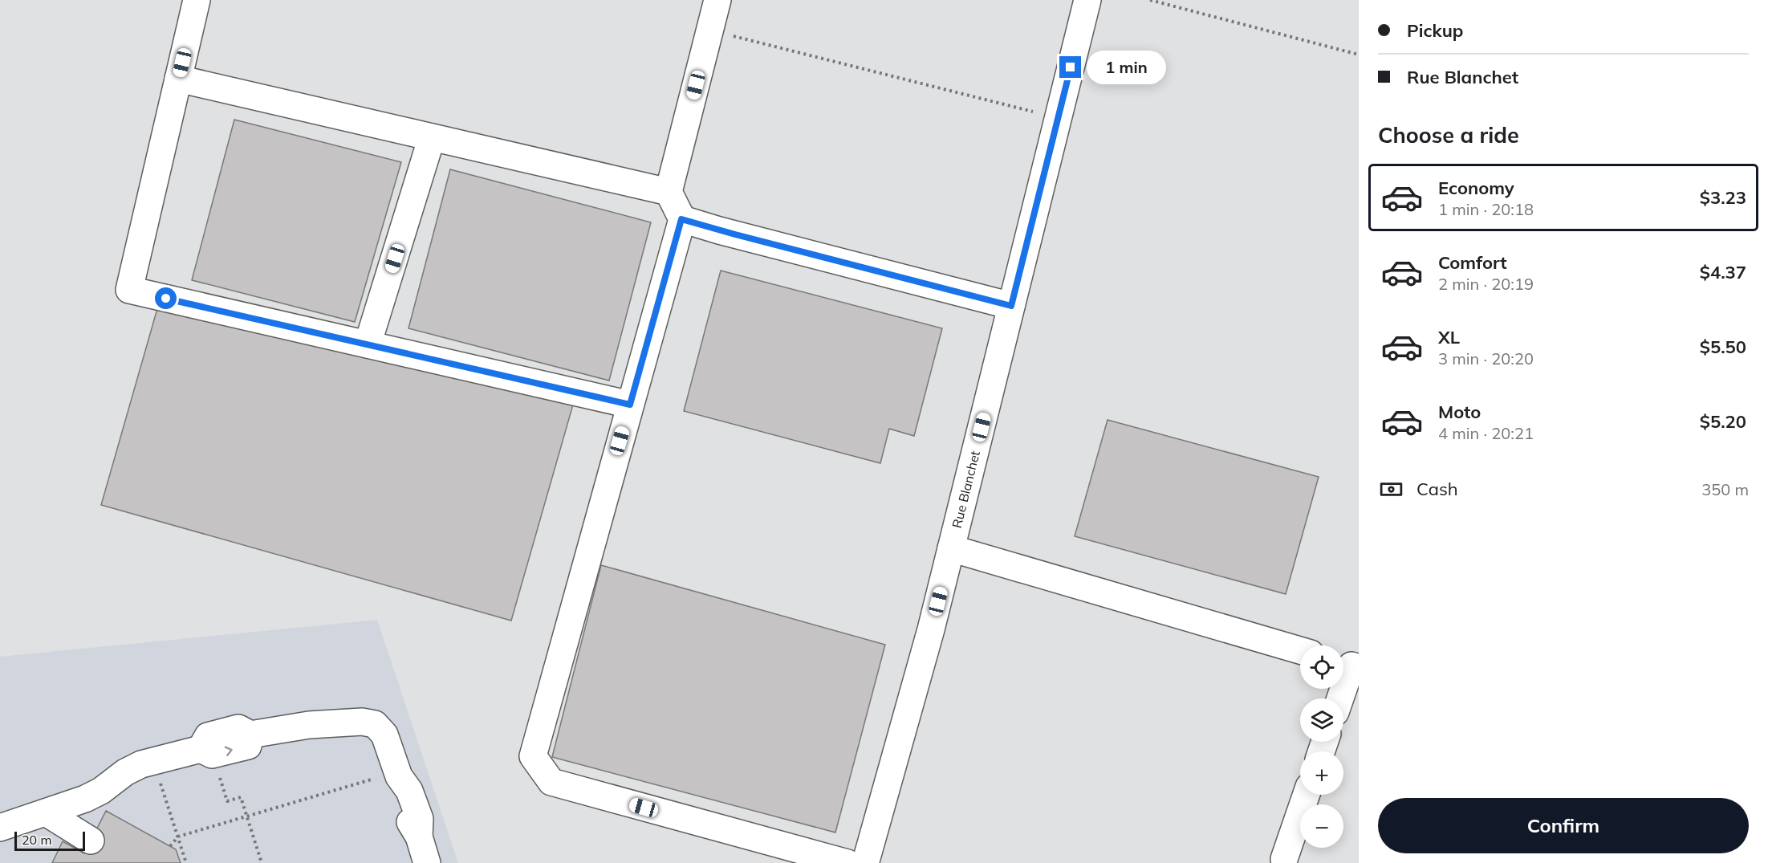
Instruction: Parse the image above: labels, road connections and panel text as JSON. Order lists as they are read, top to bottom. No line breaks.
{"streets":{"street":["Rue Blanchet"]},"scale_bar":"20 m","page":{"banner":["Pickup","Rue Blanchet"],"bubble":"1 min","heading":"Choose a ride","list":[{"name":"Economy","note":"1 min · 20:18","value":"$3.23"},{"name":"Comfort","note":"2 min · 20:19","value":"$4.37"},{"name":"XL","note":"3 min · 20:20","value":"$5.50"},{"name":"Moto","note":"4 min · 20:21","value":"$5.20"}],"pay":["Cash","350 m"],"map_buttons":["+","−"],"buttons":"Confirm","scale":"20 m"}}
